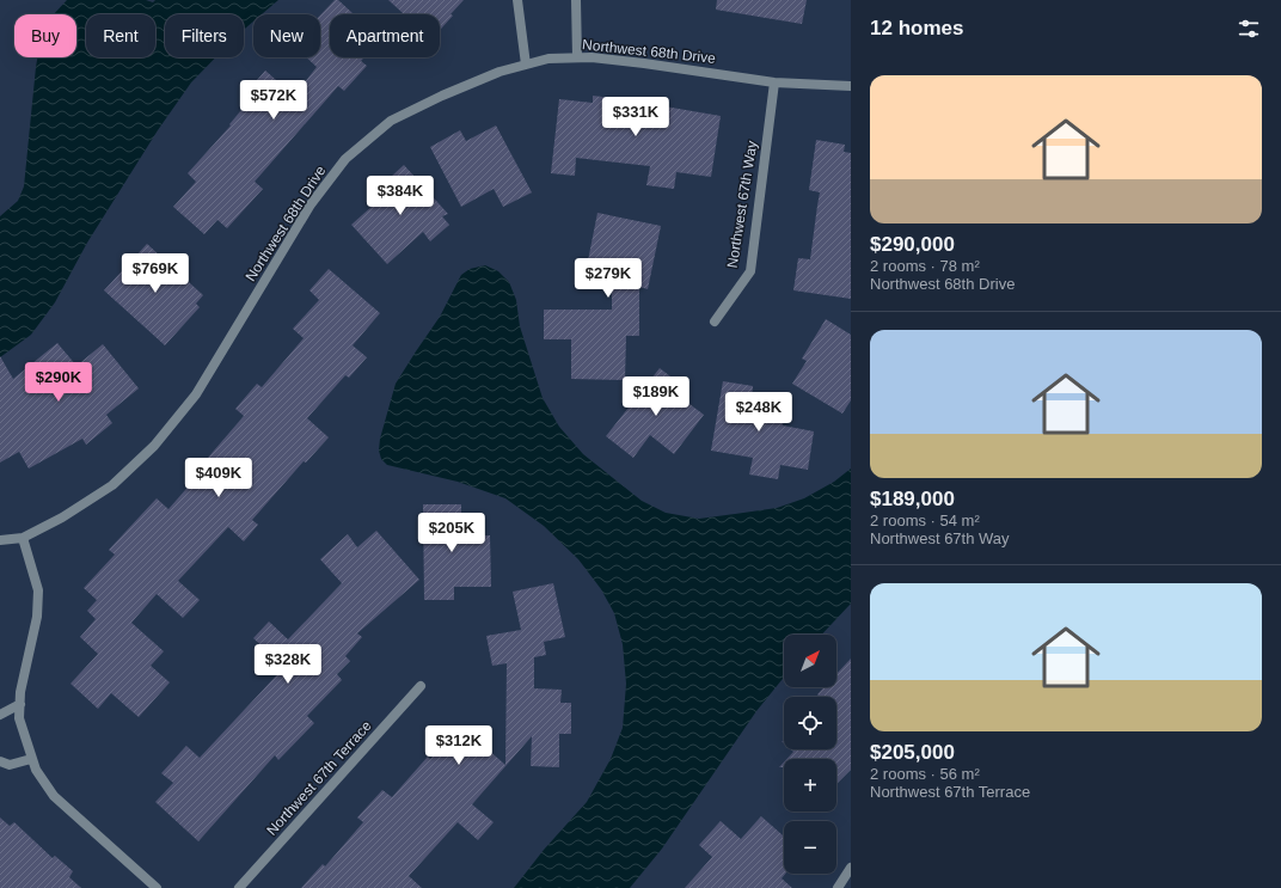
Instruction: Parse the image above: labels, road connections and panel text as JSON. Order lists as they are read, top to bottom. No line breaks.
{"streets":{"street":["Northwest 68th Drive","Northwest 67th Way","Northwest 67th Terrace"]},"crossings":[["Northwest 68th Drive","Northwest 67th Way"]],"north":"top right","page":{"heading":"12 homes","chip":["Buy","Rent","Filters","New","Apartment"],"list":[{"name":"$290,000","note":"2 rooms · 78 m² · Northwest 68th Drive"},{"name":"$189,000","note":"2 rooms · 54 m² · Northwest 67th Way"},{"name":"$205,000","note":"2 rooms · 56 m² · Northwest 67th Terrace"}],"price":["$572K","$331K","$384K","$769K","$279K","$290K","$189K","$248K","$409K","$205K","$328K","$312K"],"map_buttons":["+","−"]}}
